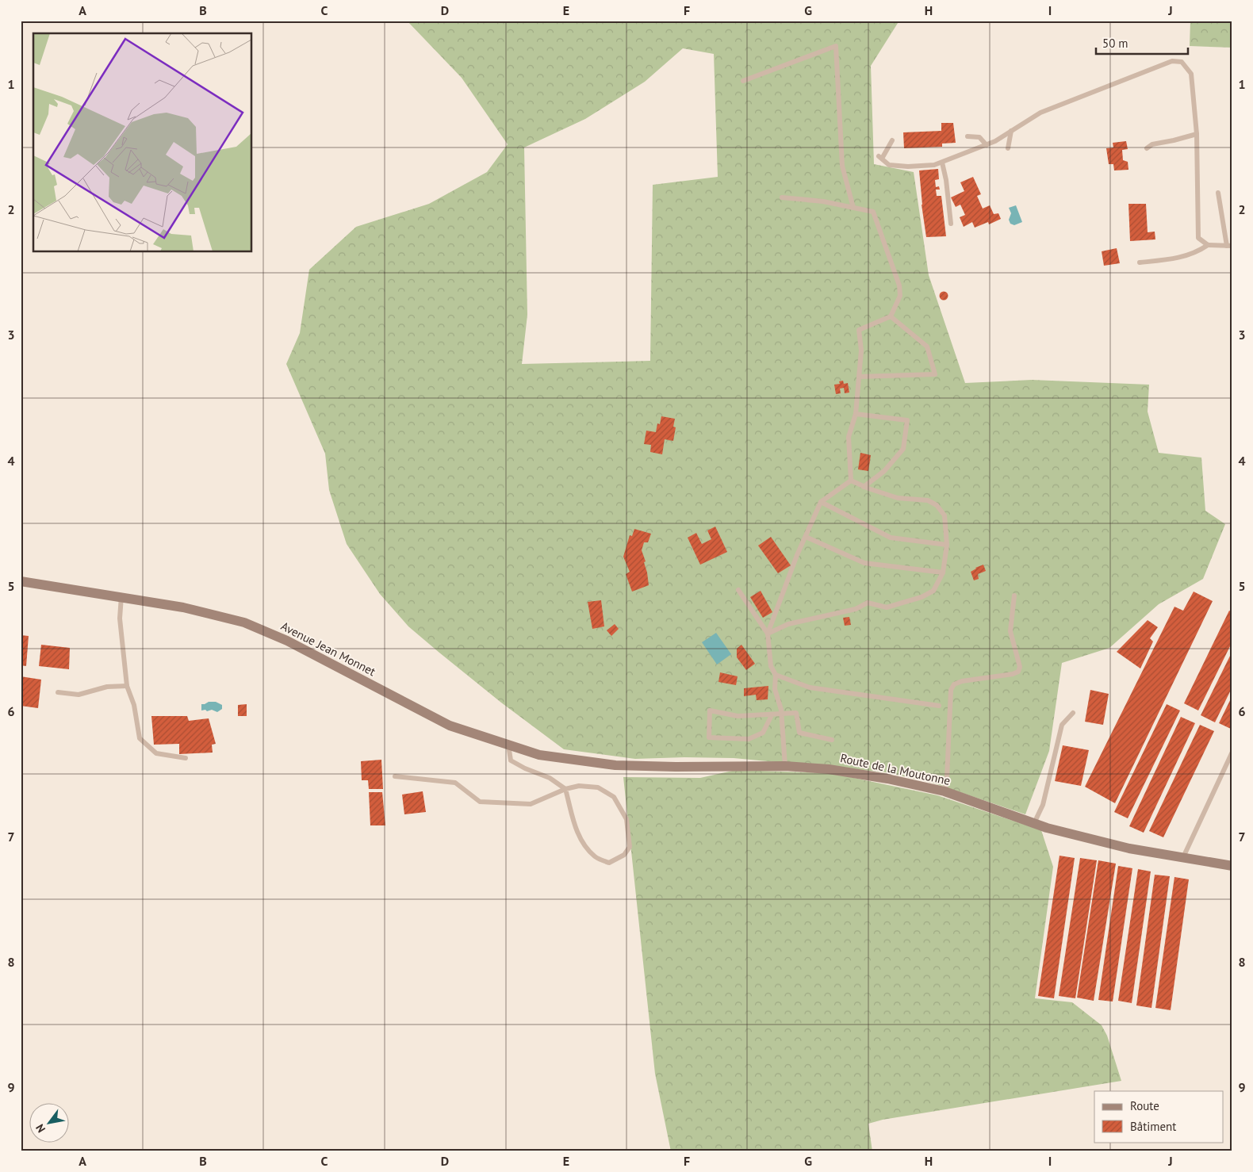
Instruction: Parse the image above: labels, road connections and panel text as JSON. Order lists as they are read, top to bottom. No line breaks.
{"streets":{"main road":["Avenue Jean Monnet","Route de la Moutonne"]},"crossings":[["Avenue Jean Monnet","Route de la Moutonne"]],"legend":["Route","Bâtiment"],"scale_bar":"50 m","north":"bottom left","grid":{"columns":["A","B","C","D","E","F","G","H","I","J"],"rows":["1","2","3","4","5","6","7","8","9"]}}
